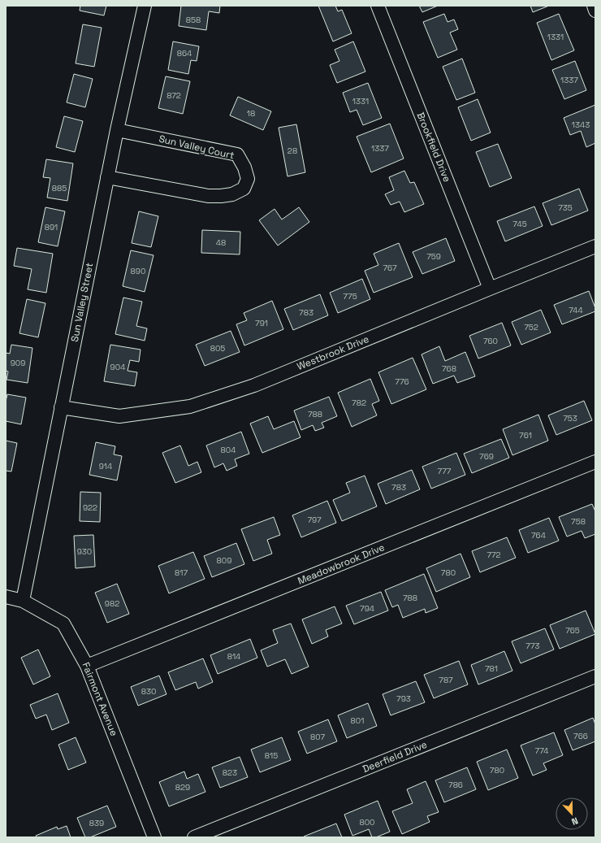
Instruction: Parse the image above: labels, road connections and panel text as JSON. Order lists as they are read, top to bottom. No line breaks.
{"streets":{"street":["Sun Valley Court","Brookfield Drive","Sun Valley Street","Westbrook Drive","Meadowbrook Drive","Fairmont Avenue","Deerfield Drive"]},"crossings":[["Sun Valley Court","Sun Valley Street"],["Brookfield Drive","Westbrook Drive"],["Sun Valley Street","Westbrook Drive"],["Sun Valley Street","Fairmont Avenue"],["Meadowbrook Drive","Fairmont Avenue"]],"house_numbers":["858","1331","864","1337","872","1331","18","1343","1337","28","885","735","745","891","48","759","767","890","775","744","783","791","752","760","805","909","904","768","776","782","788","753","761","804","769","914","777","783","922","797","758","764","930","772","809","817","780","788","982","794","765","773","814","781","787","830","793","801","766","807","774","815","780","823","786","829","800","839"],"north":"bottom"}
